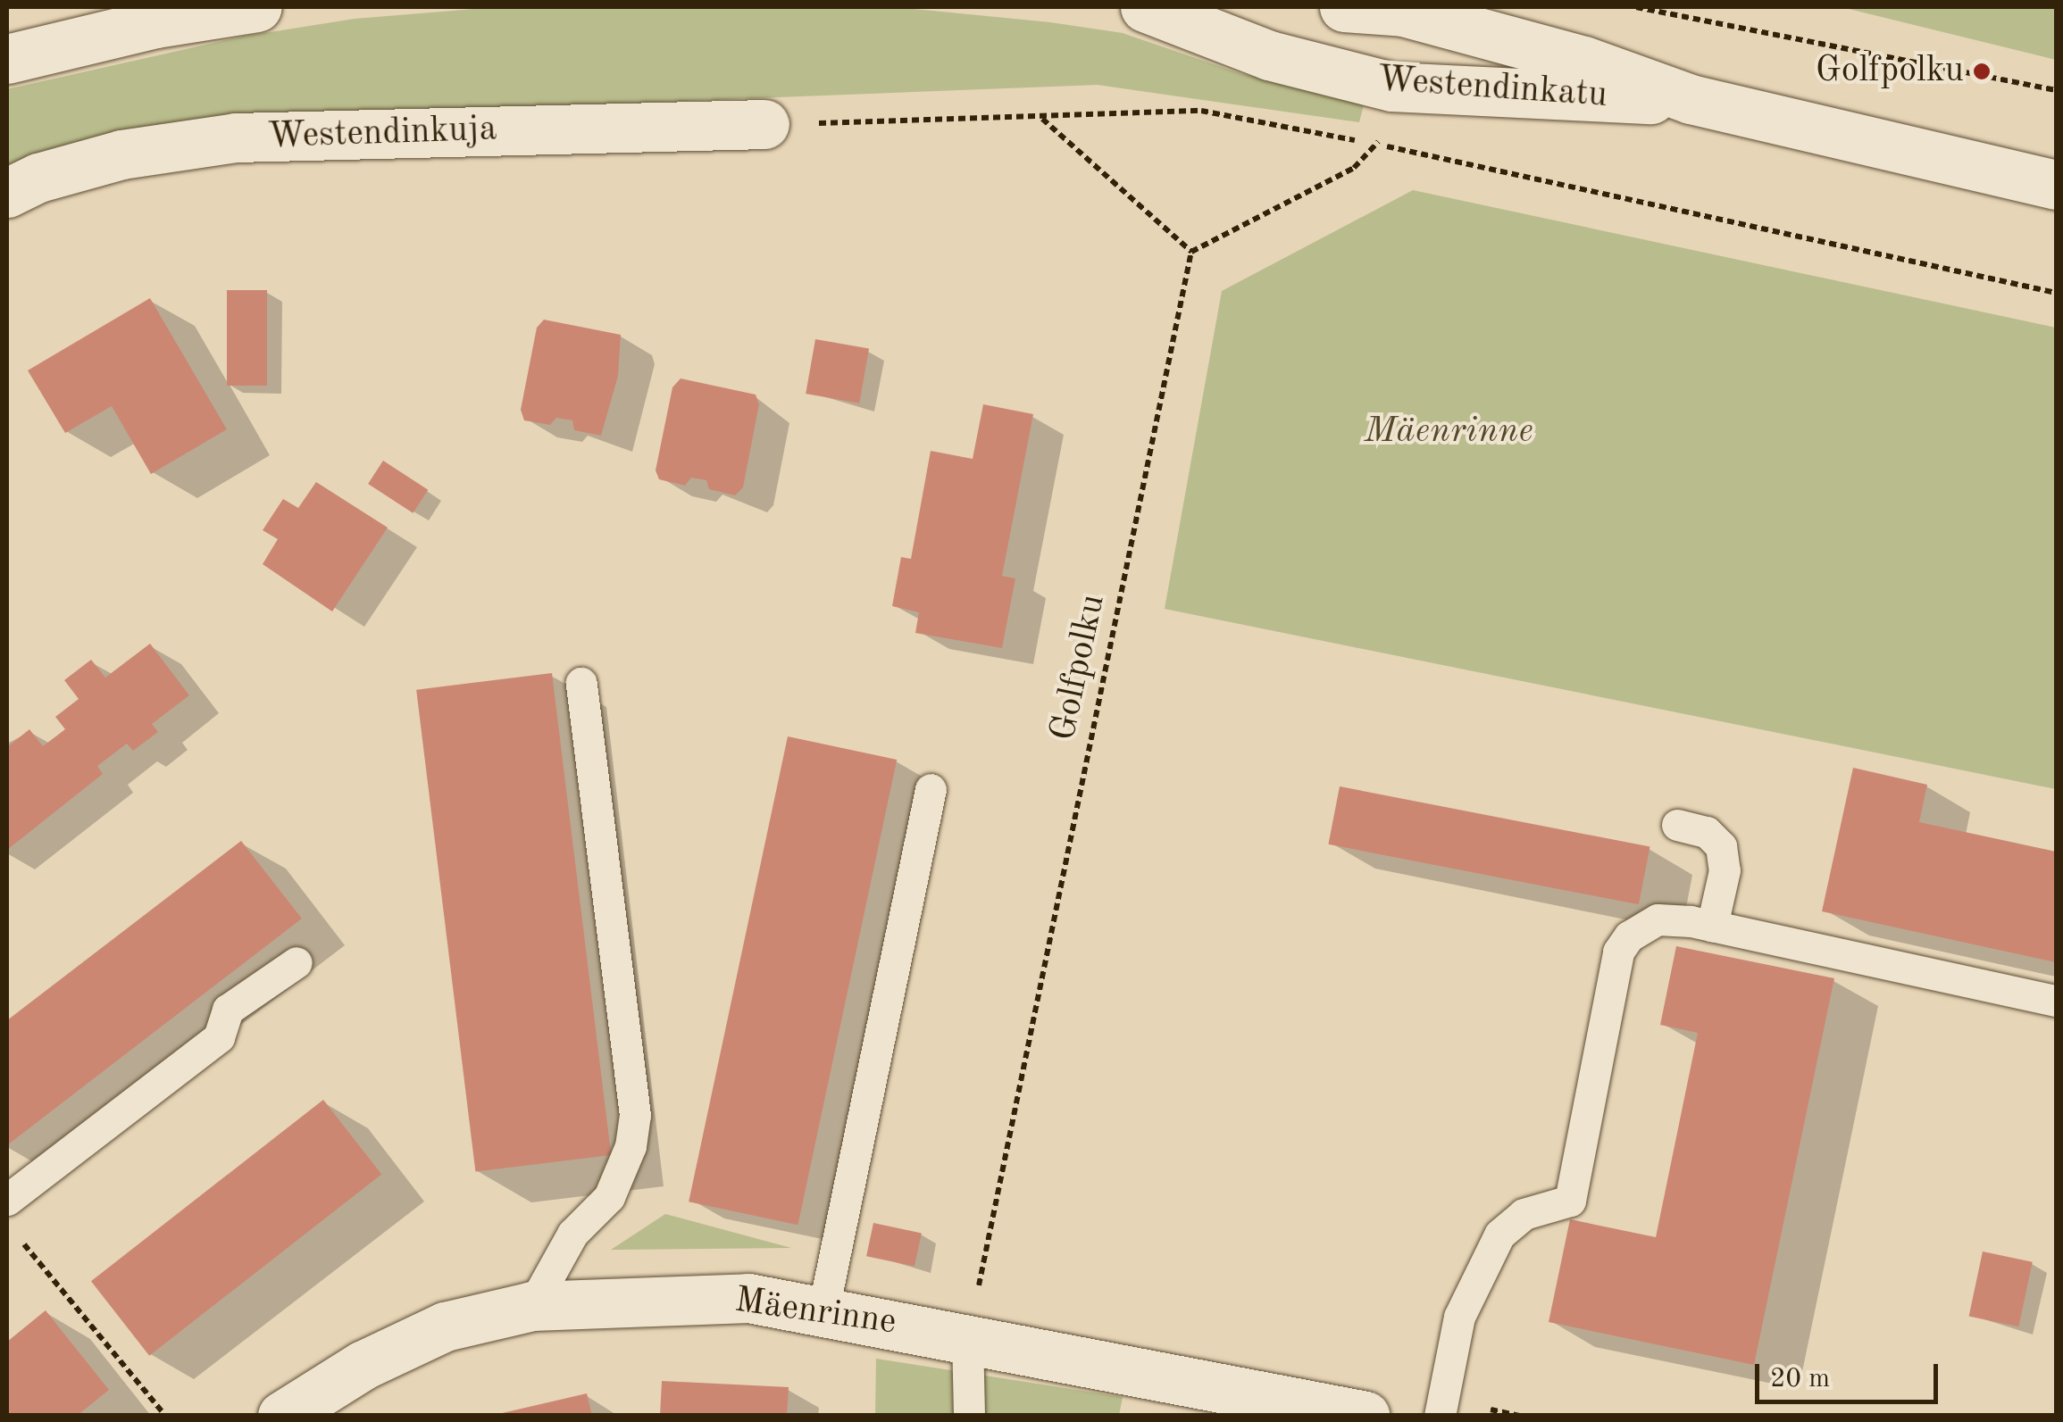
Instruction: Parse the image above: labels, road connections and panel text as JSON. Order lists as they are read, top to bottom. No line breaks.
{"streets":{"street":["Westendinkatu","Westendinkuja","Mäenrinne"],"path":["Golfpolku"]},"parks":["Mäenrinne"],"places":["Golfpolku"],"scale_bar":"20 m"}
